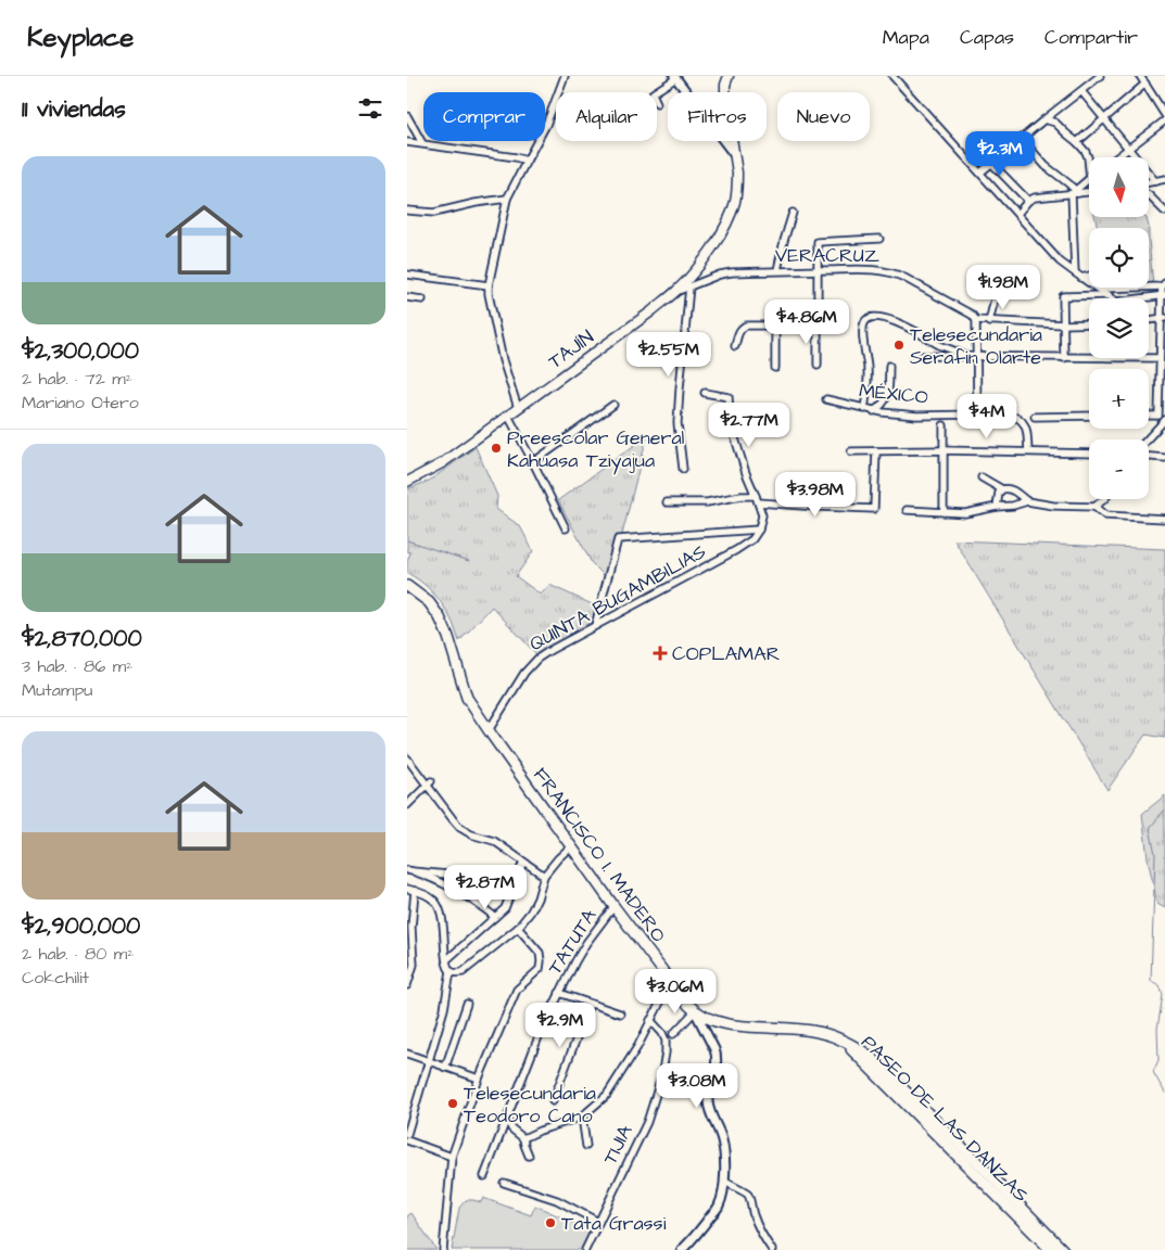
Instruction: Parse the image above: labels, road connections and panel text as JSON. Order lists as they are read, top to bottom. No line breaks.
{"streets":{"main road":["TAJÍN","FRANCISCO I. MADERO","PASEO DE LAS DANZAS"],"street":["VERACRUZ","MÉXICO","QUINTA BUGAMBILIAS","TATUTA","TIJIA"]},"crossings":[["VERACRUZ","TAJÍN"],["QUINTA BUGAMBILIAS","FRANCISCO I. MADERO"],["FRANCISCO I. MADERO","TATUTA"],["FRANCISCO I. MADERO","PASEO DE LAS DANZAS"]],"places":{"other":["Telesecundaria Serafin Olarte","Preescolar General Kahuasa Tziyajua","Telesecundaria Teodoro Cano","Tata Grassi"],"health":["COPLAMAR"]},"north":"bottom","page":{"header":"Keyplace","nav":["Mapa","Capas","Compartir"],"heading":"11 viviendas","chip":["Comprar","Alquilar","Filtros","Nuevo"],"price":["$2.3M","$1.98M","$4.86M","$2.55M","$4M","$2.77M","$3.98M","$2.87M","$3.06M","$2.9M","$3.08M"],"list":[{"name":"$2,300,000","note":"2 hab. · 72 m² · Mariano Otero"},{"name":"$2,870,000","note":"3 hab. · 86 m² · Mutampu"},{"name":"$2,900,000","note":"2 hab. · 80 m² · Cokchilit"}],"map_buttons":["+","−"]}}
